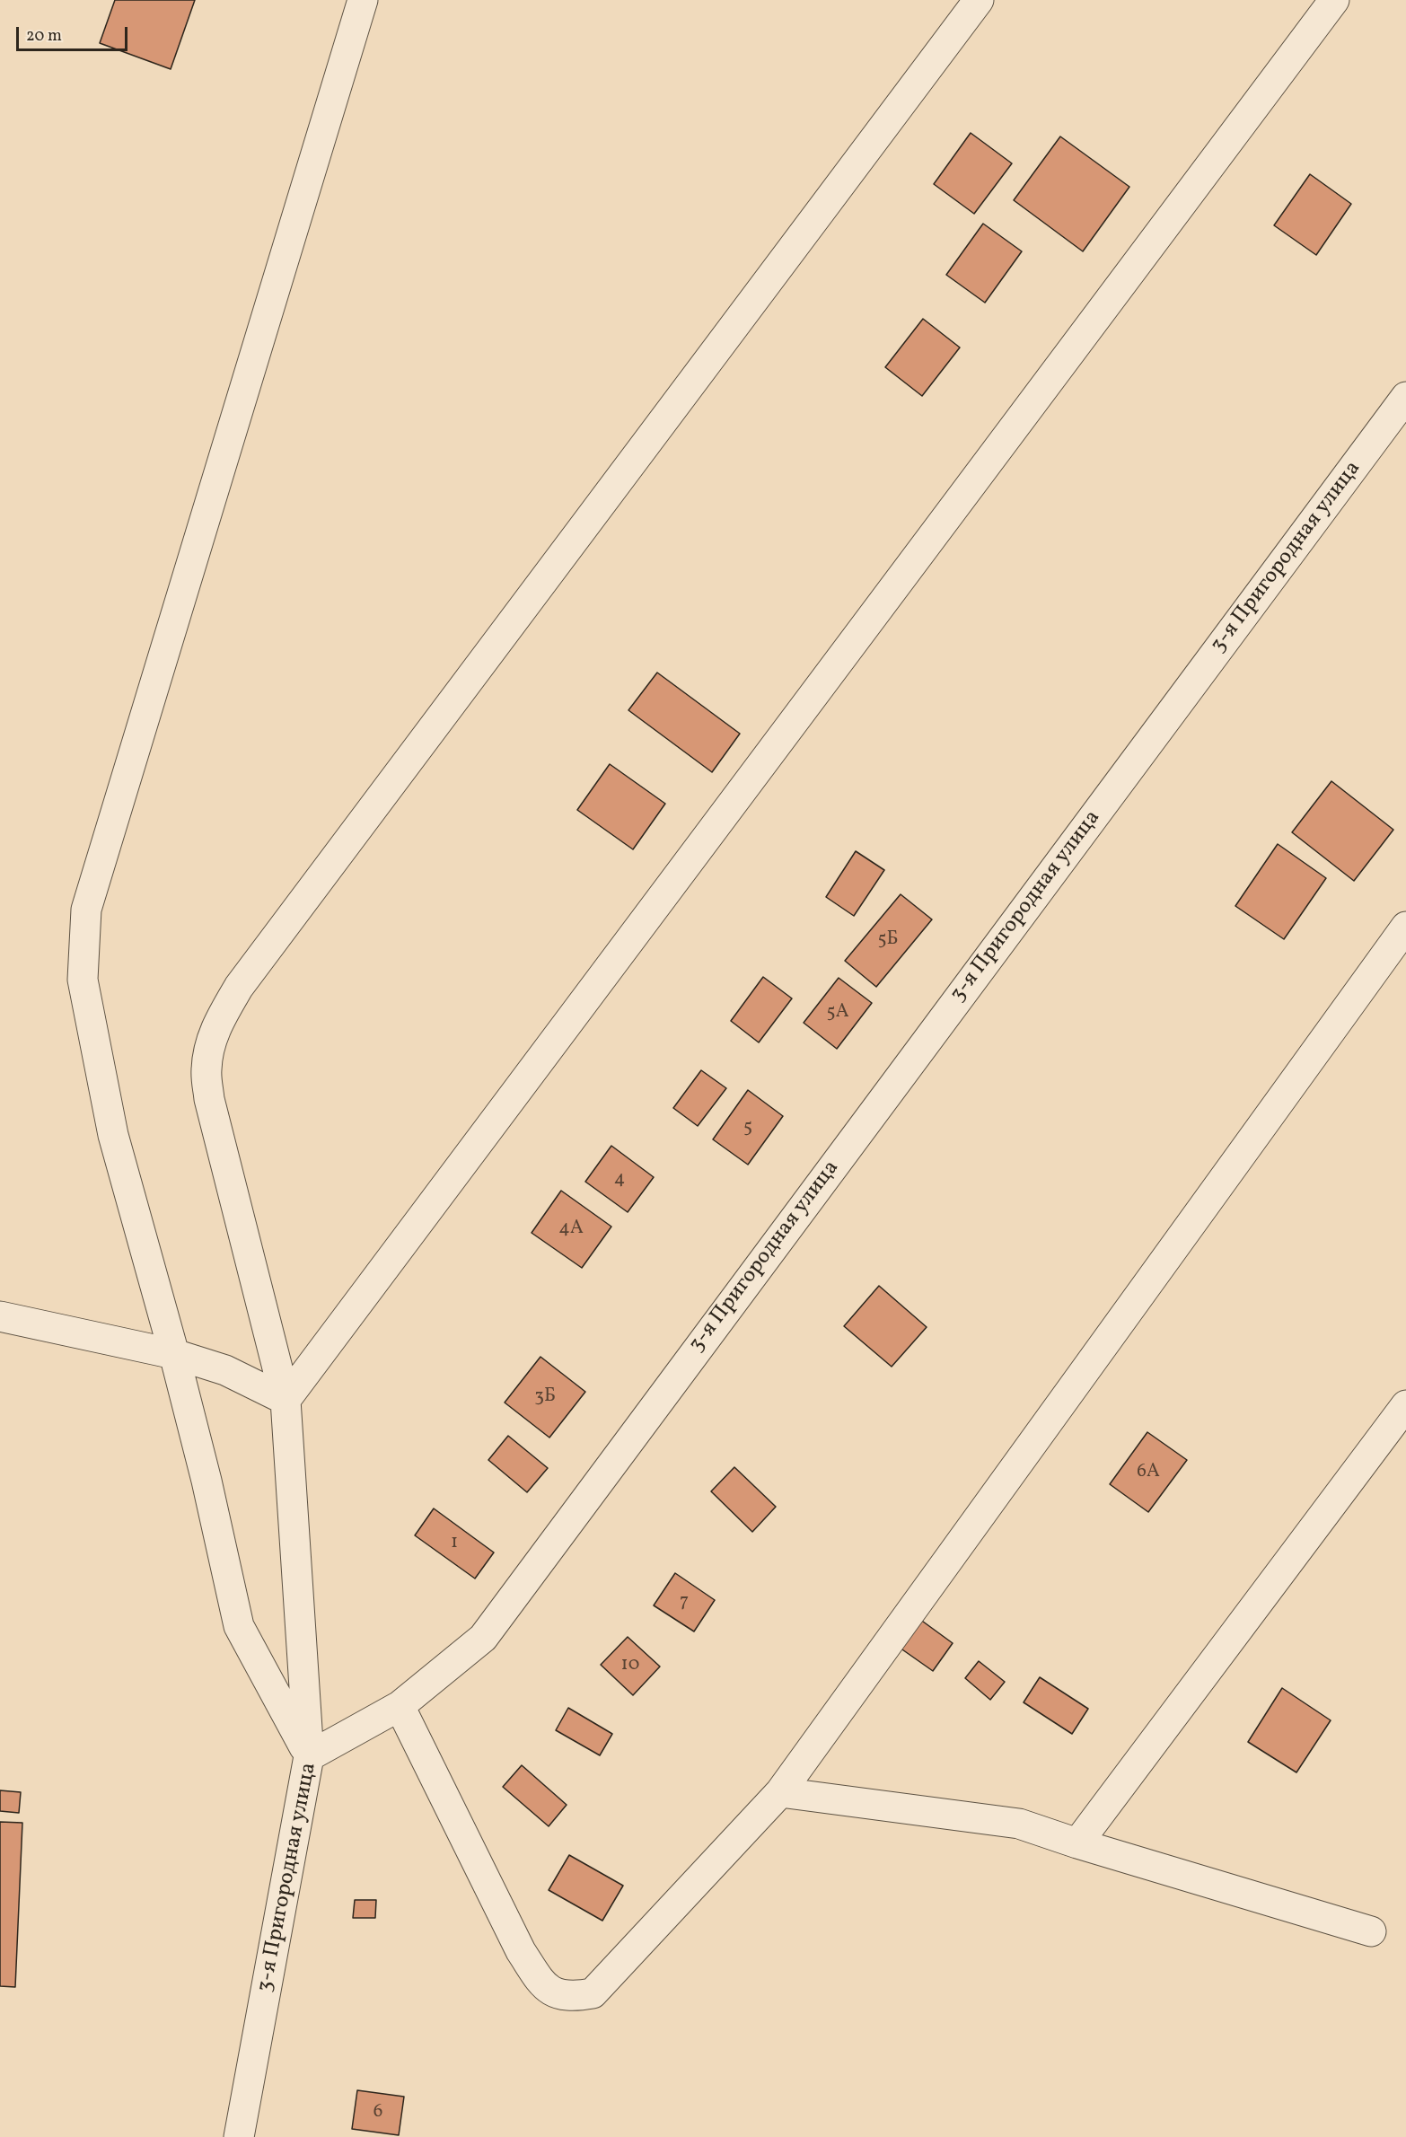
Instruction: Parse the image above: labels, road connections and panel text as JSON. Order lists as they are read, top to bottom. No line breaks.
{"streets":{"street":["3-я Пригородная улица"]},"house_numbers":["5Б","5А","5","4","4А","3Б","6А","1","7","10","6"],"scale_bar":"20 m"}
